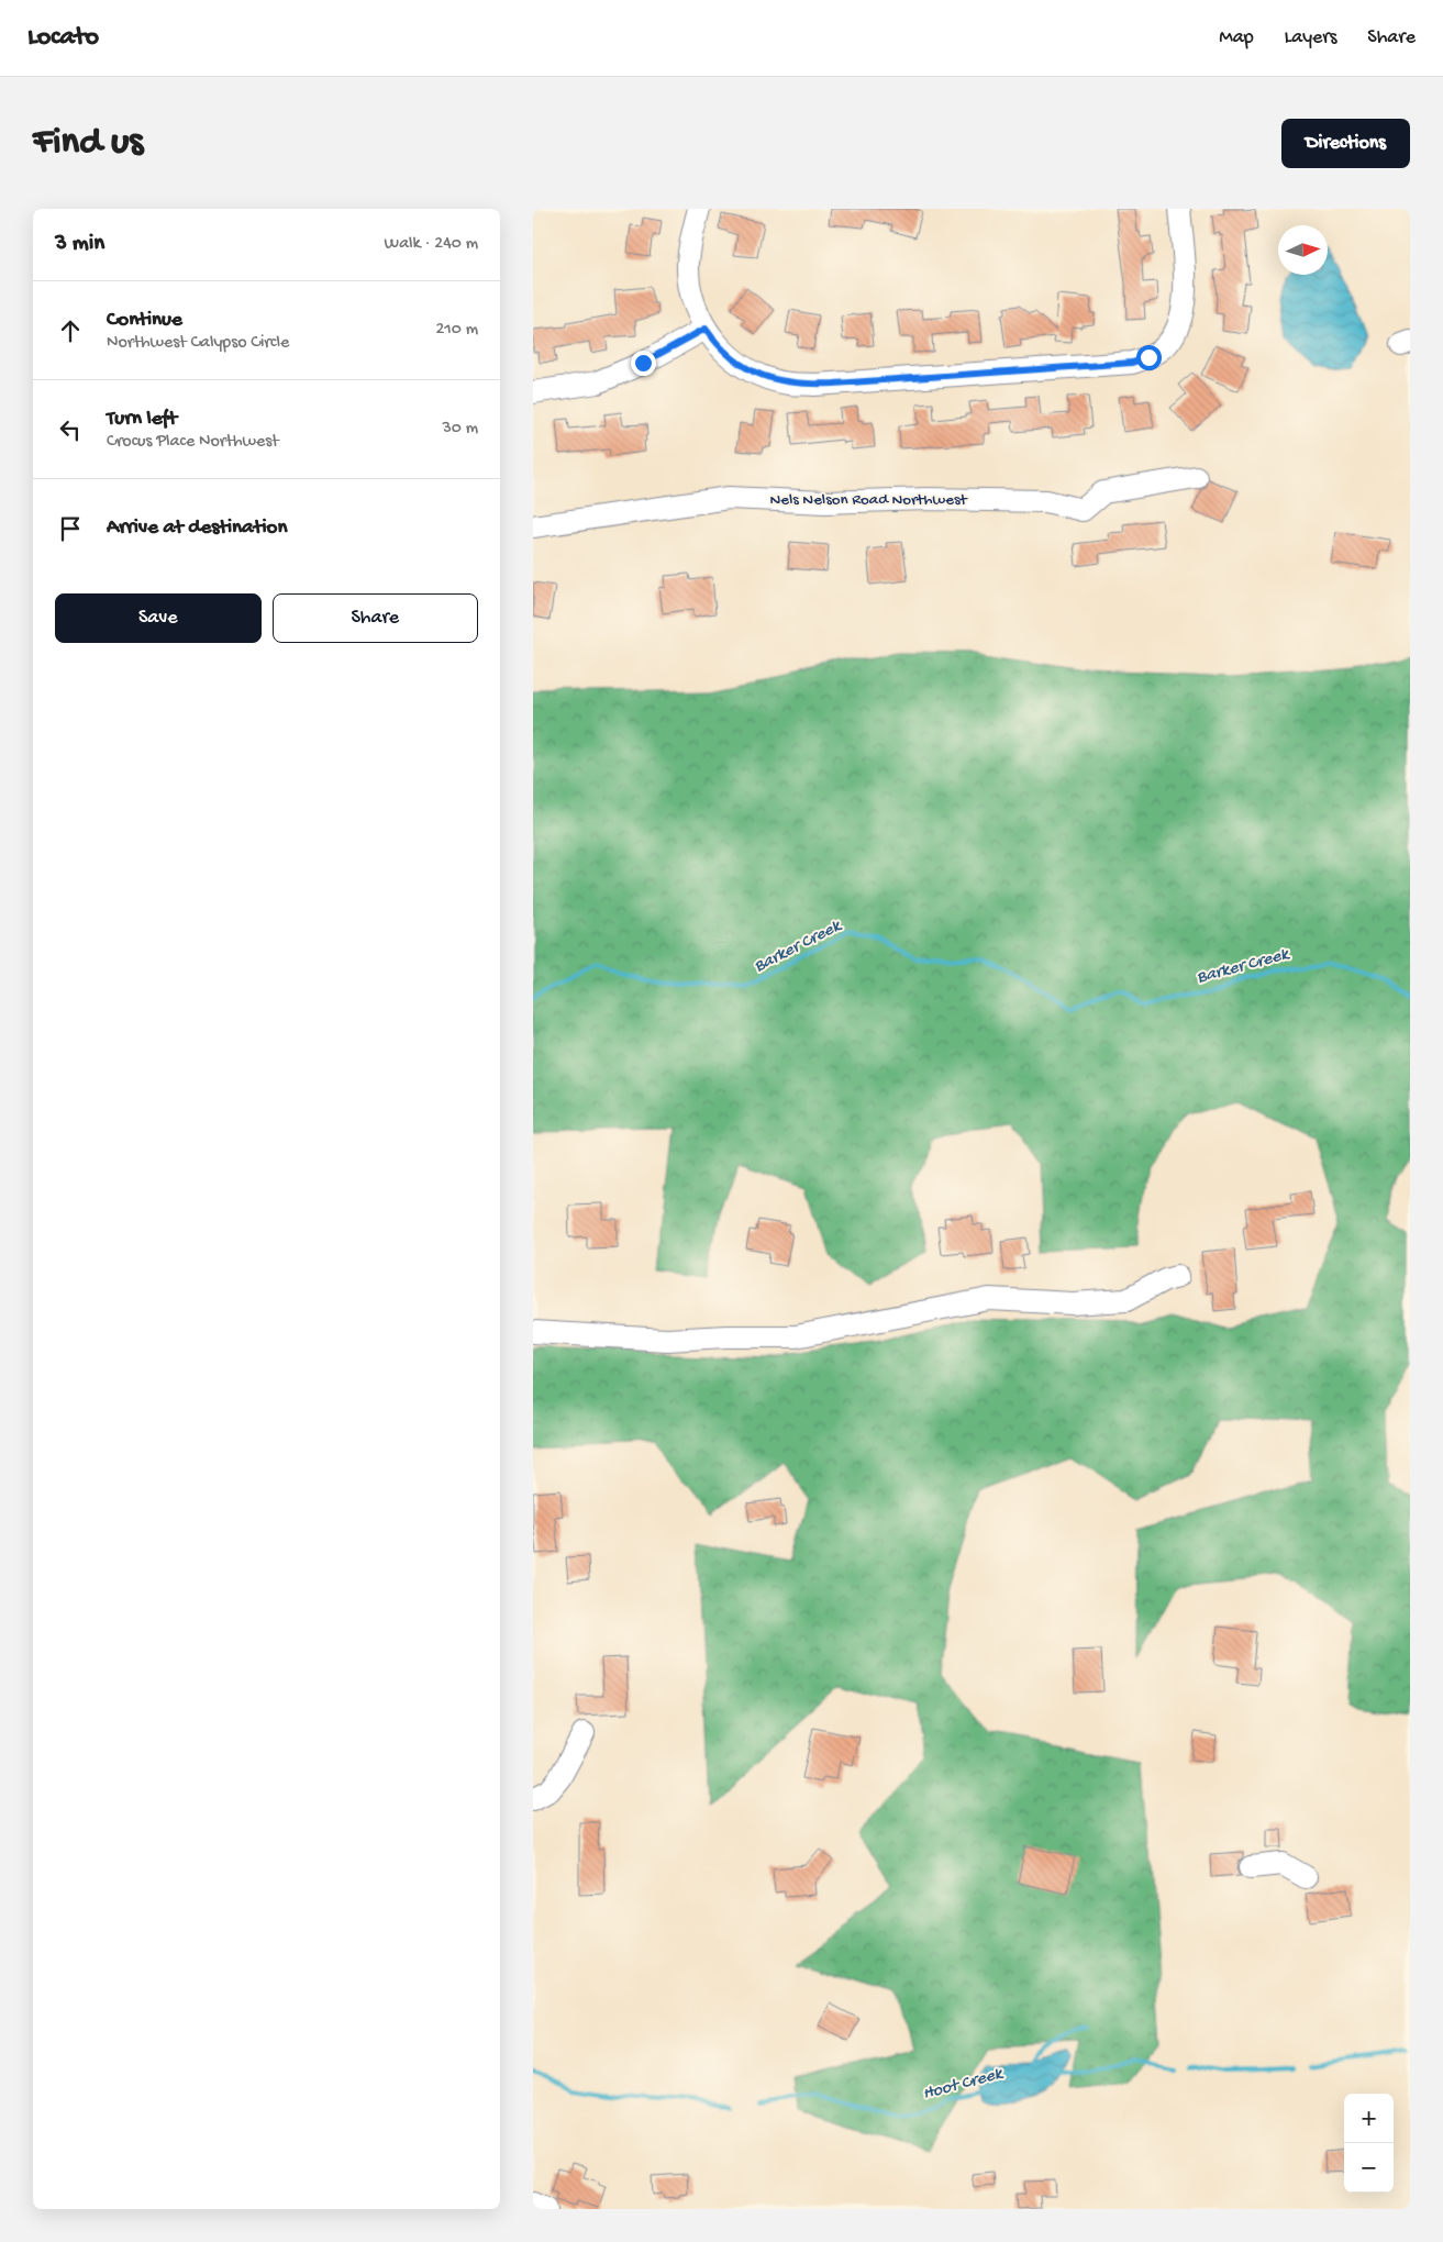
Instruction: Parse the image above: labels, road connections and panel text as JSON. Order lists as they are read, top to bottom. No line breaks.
{"streets":{"street":["Nels Nelson Road Northwest"]},"water":["Barker Creek","Hoot Creek"],"north":"right","page":{"header":"Locato","nav":["Map","Layers","Share"],"buttons":["Directions",["Save","Share"]],"title":"Find us","heading":["3 min","Walk · 240 m"],"list":[["Continue","Northwest Calypso Circle","210 m"],["Turn left","Crocus Place Northwest","30 m"],"Arrive at destination"],"map_buttons":["+","−"]}}
